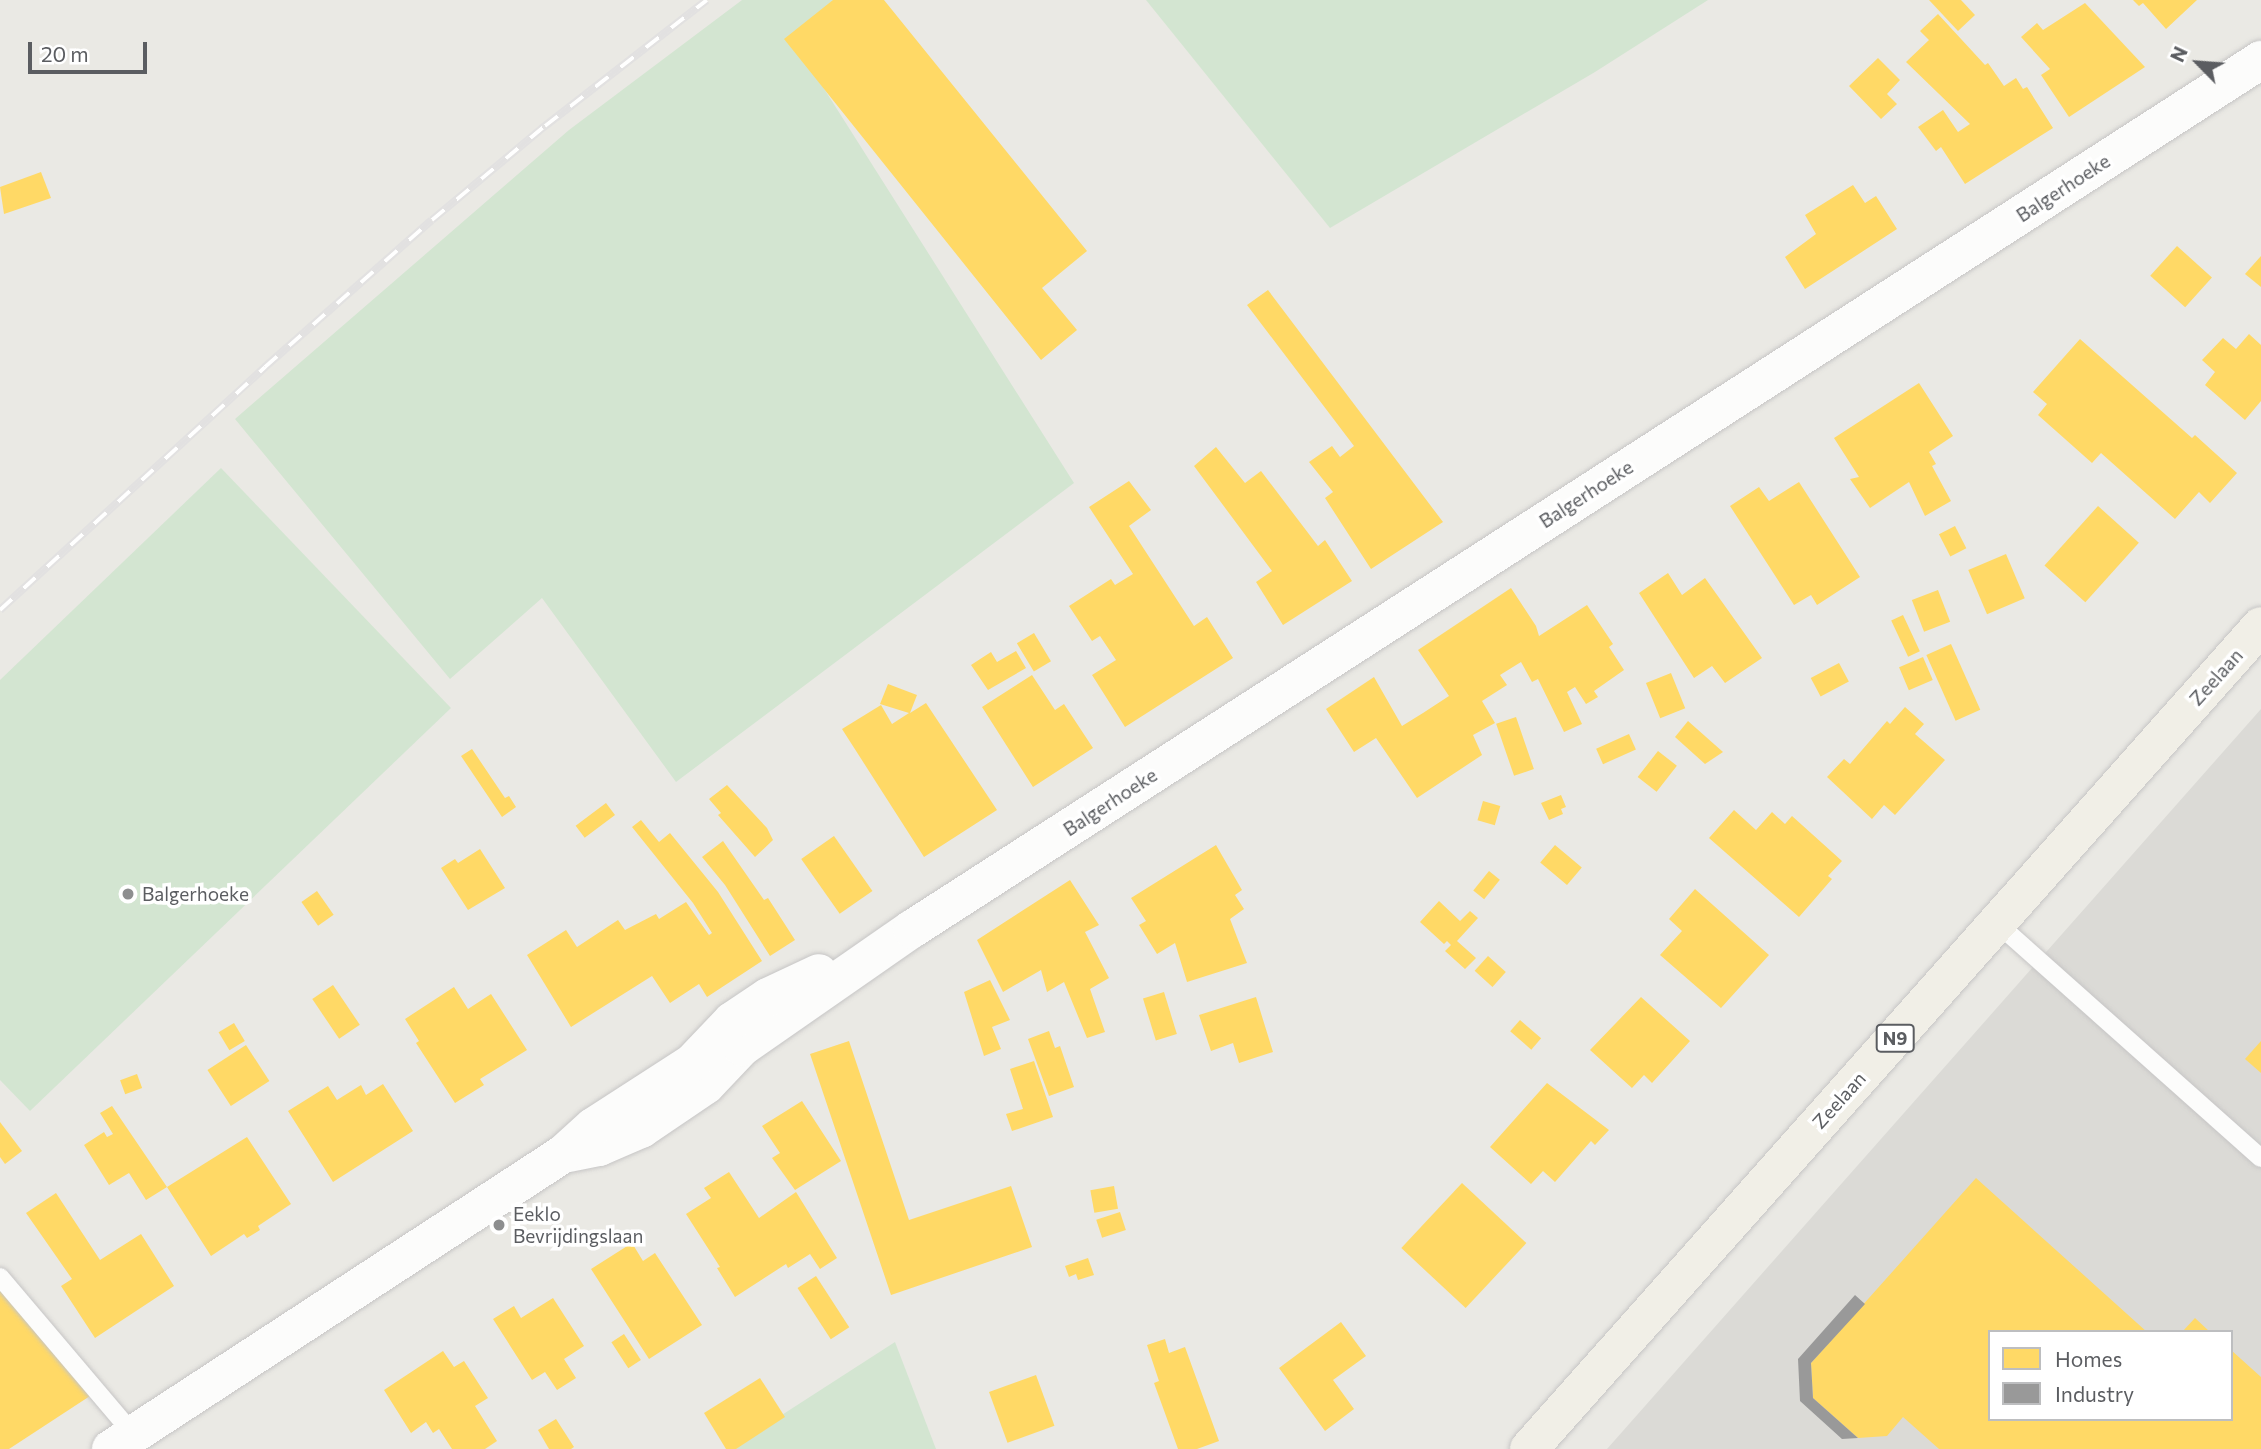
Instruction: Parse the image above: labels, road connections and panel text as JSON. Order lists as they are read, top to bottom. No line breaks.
{"streets":{"main road":["Balgerhoeke","Zeelaan","N9"]},"places":["Balgerhoeke","Eeklo Bevrijdingslaan"],"legend":["Homes","Industry"],"scale_bar":"20 m","north":"top left"}
